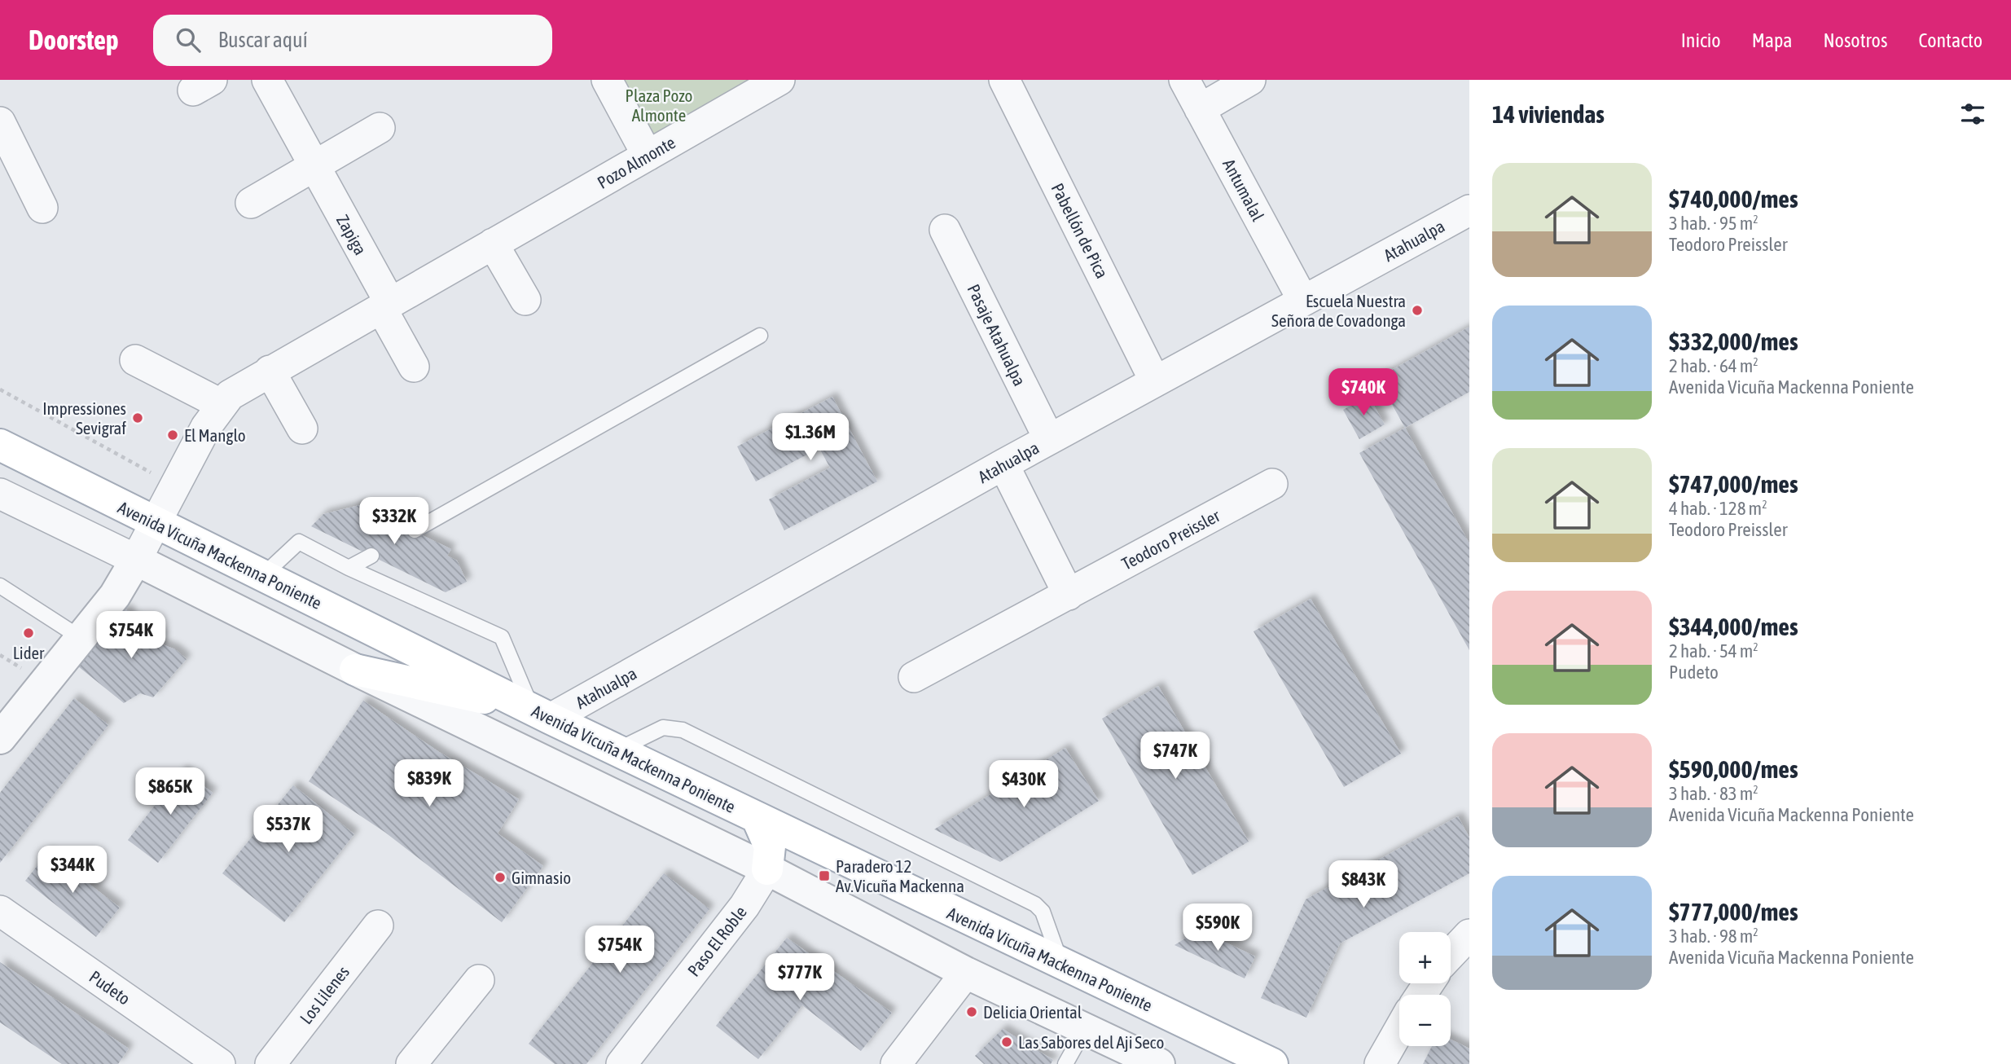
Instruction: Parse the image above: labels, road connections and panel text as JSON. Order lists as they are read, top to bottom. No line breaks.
{"streets":{"main road":["Avenida Vicuña Mackenna Poniente"],"street":["Pozo Almonte","Antumalal","Pabellón de Pica","Zapiga","Atahualpa","Pasaje Atahualpa","Teodoro Preissler","Paso El Roble","Pudeto","Los Lilenes"]},"crossings":[["Pozo Almonte","Zapiga"],["Pozo Almonte","Avenida Vicuña Mackenna Poniente"],["Antumalal","Atahualpa"],["Pabellón de Pica","Atahualpa"],["Atahualpa","Pasaje Atahualpa"],["Atahualpa","Avenida Vicuña Mackenna Poniente"]],"parks":["Plaza Pozo Almonte"],"places":{"other":["Escuela Nuestra Señora de Covadonga","Impressiones Sevigraf","El Manglo","Lider","Gimnasio","Delicia Oriental","Las Sabores del Aji Seco"],"transit":["Paradero 12 Av.Vicuña Mackenna"]},"page":{"header":"Doorstep","search":"Buscar aquí","nav":["Inicio","Mapa","Nosotros","Contacto"],"heading":"14 viviendas","list":[{"name":"$740,000/mes","note":"3 hab. · 95 m² · Teodoro Preissler"},{"name":"$332,000/mes","note":"2 hab. · 64 m² · Avenida Vicuña Mackenna Poniente"},{"name":"$747,000/mes","note":"4 hab. · 128 m² · Teodoro Preissler"},{"name":"$344,000/mes","note":"2 hab. · 54 m² · Pudeto"},{"name":"$590,000/mes","note":"3 hab. · 83 m² · Avenida Vicuña Mackenna Poniente"},{"name":"$777,000/mes","note":"3 hab. · 98 m² · Avenida Vicuña Mackenna Poniente"}],"price":["$740K","$1.36M","$332K","$754K","$747K","$839K","$430K","$865K","$537K","$344K","$843K","$590K","$754K","$777K"],"map_buttons":["+","−"]}}
